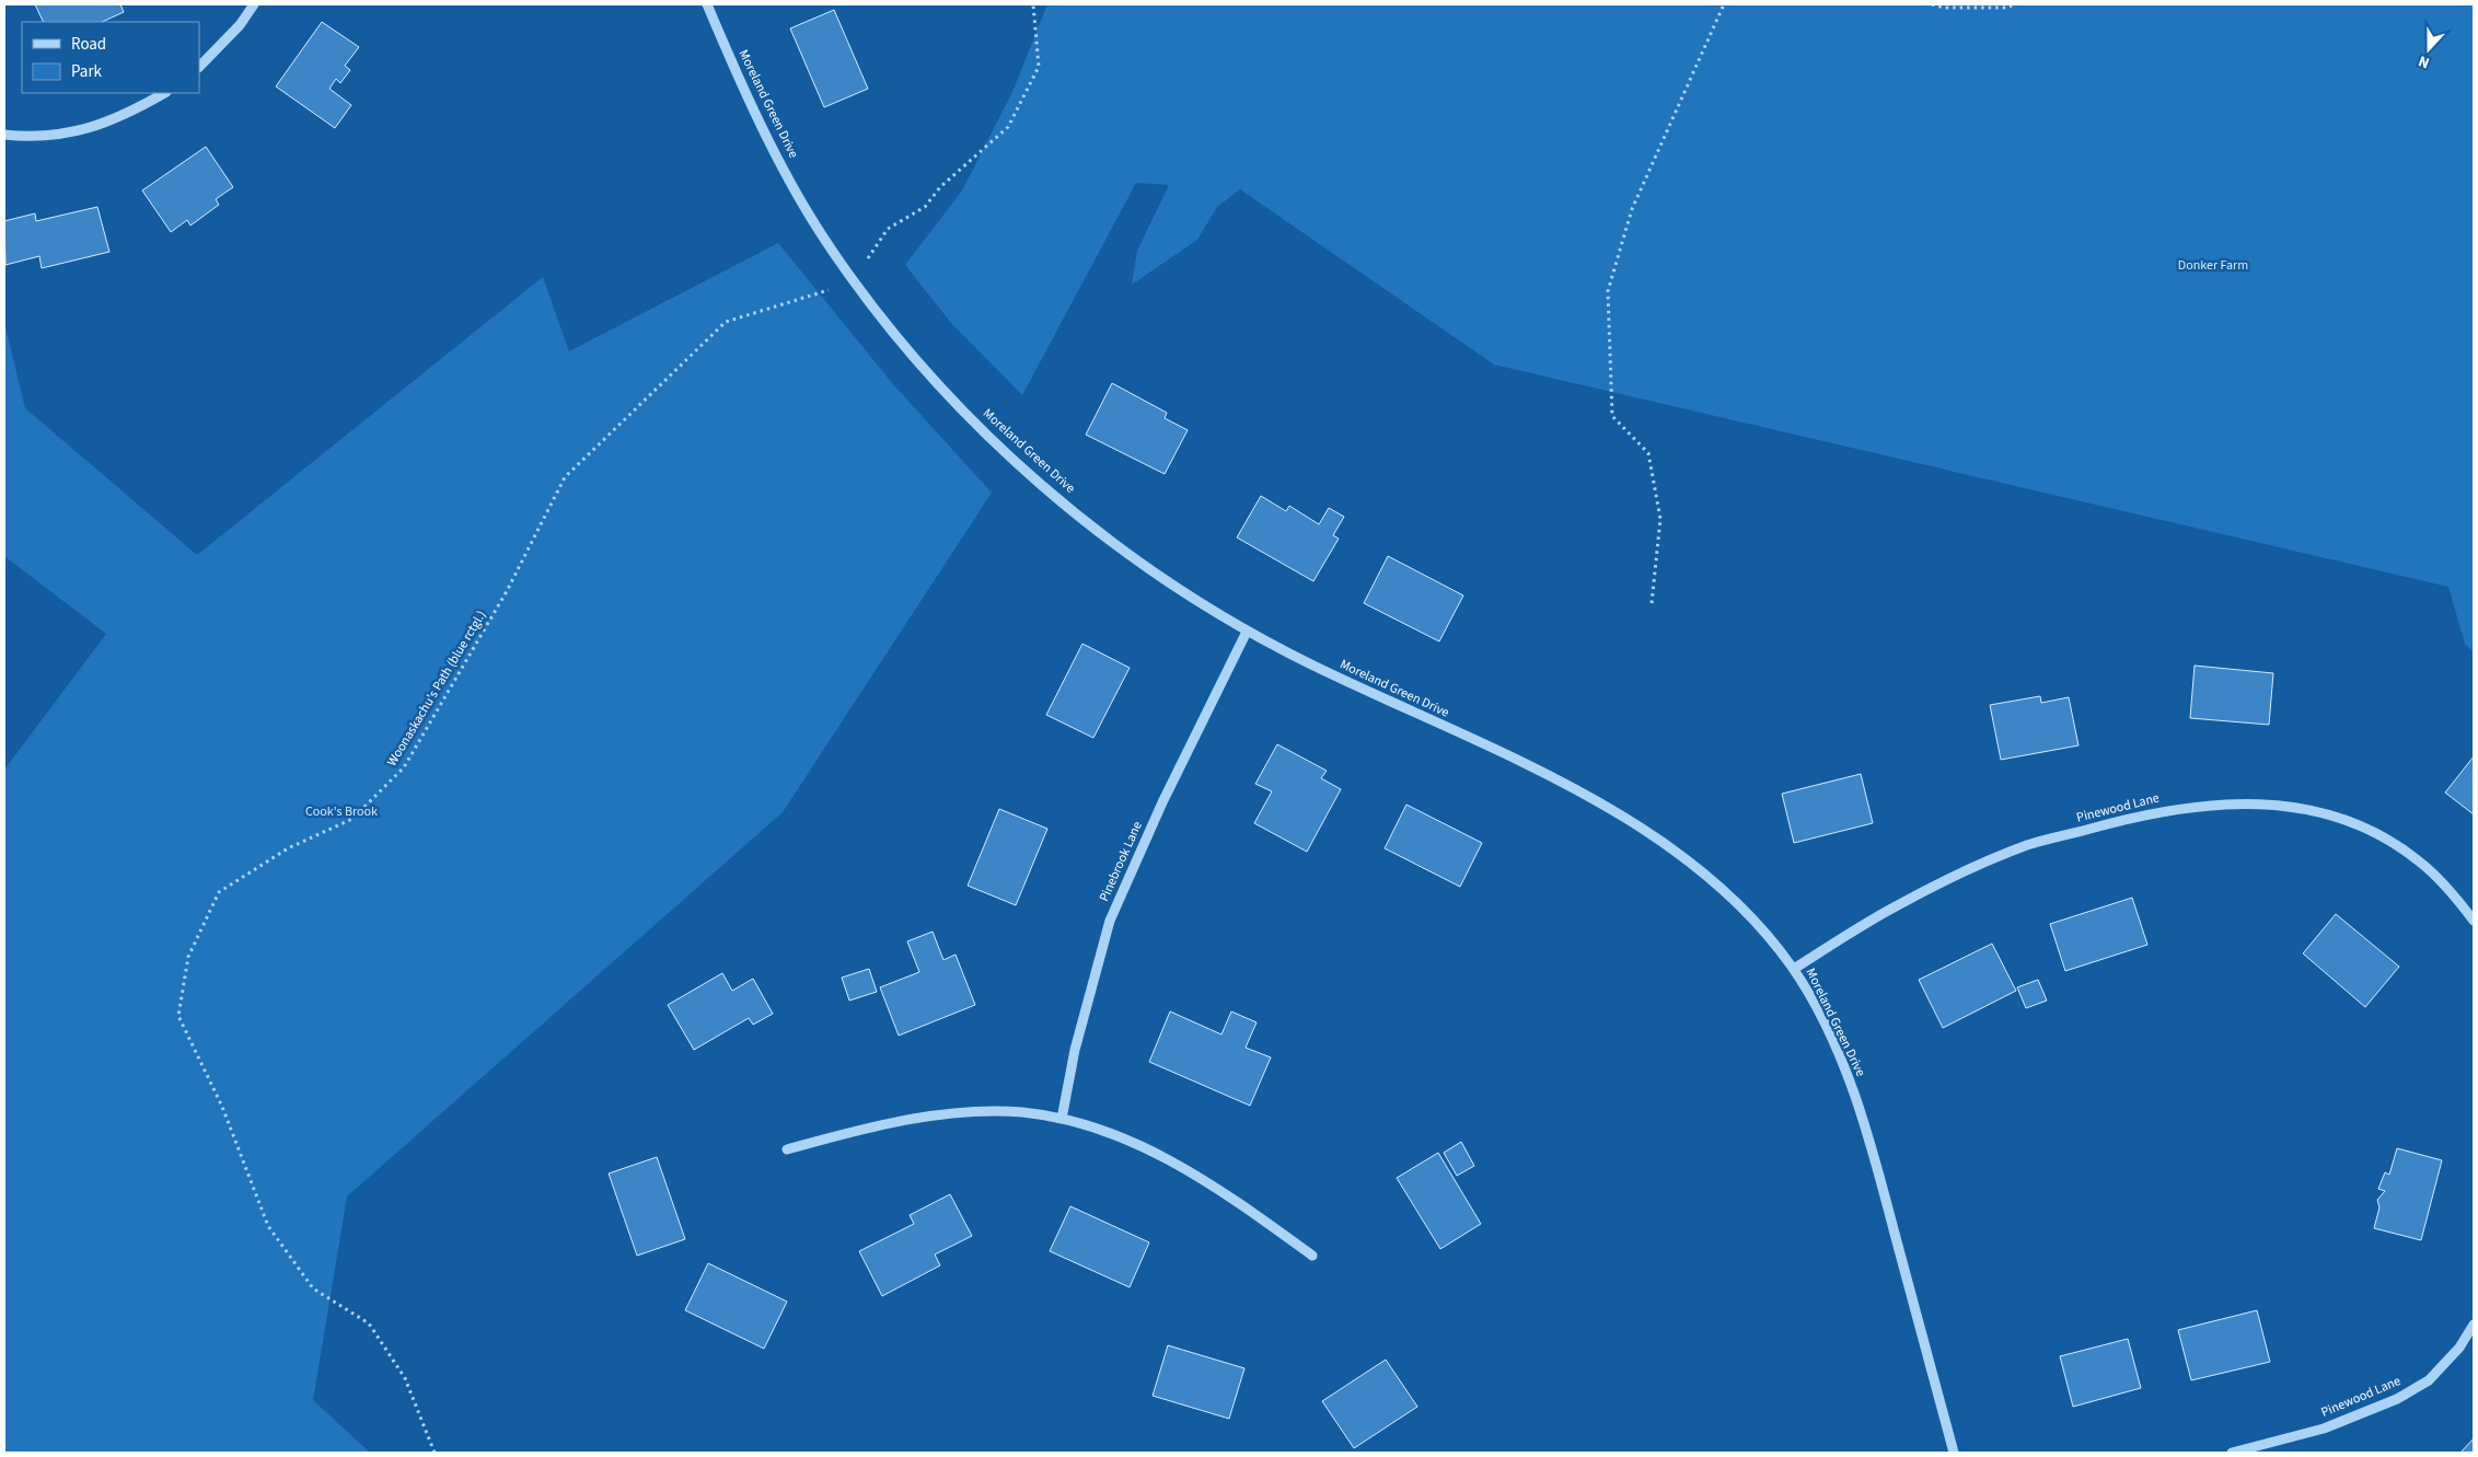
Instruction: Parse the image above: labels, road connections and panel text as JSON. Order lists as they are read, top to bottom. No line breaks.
{"streets":{"street":["Moreland Green Drive","Pinewood Lane","Pinebrook Lane"],"path":["Woonaskachu's Path (blue rctgl.)"]},"crossings":[["Moreland Green Drive","Woonaskachu's Path (blue rctgl.)"],["Moreland Green Drive","Pinewood Lane"],["Moreland Green Drive","Pinebrook Lane"]],"parks":["Donker Farm","Cook's Brook"],"legend":["Road","Park"],"north":"bottom"}
